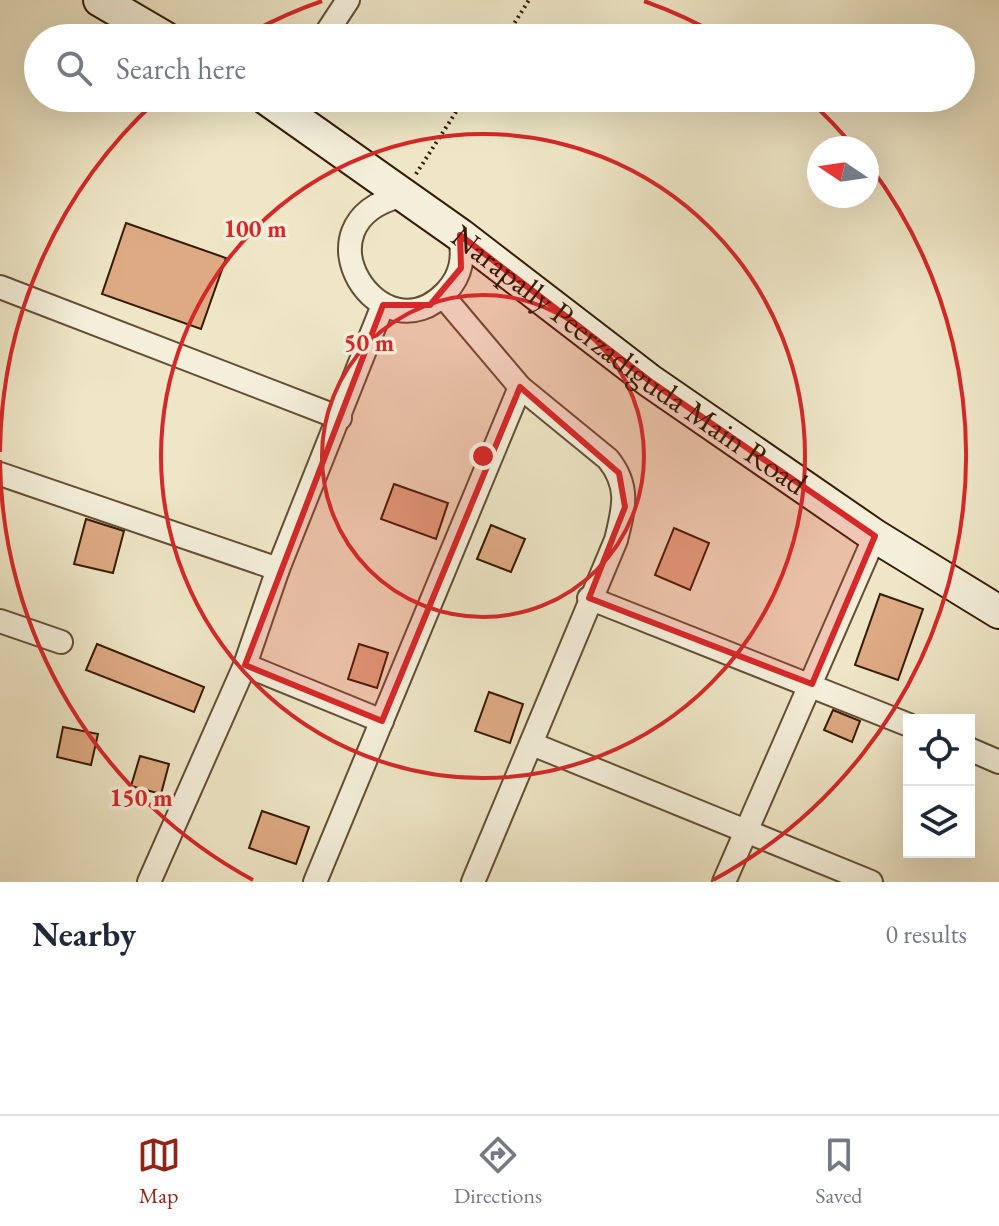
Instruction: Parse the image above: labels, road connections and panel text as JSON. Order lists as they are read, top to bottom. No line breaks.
{"streets":{"street":["Narapally Peerzadiguda Main Road"]},"north":"left","page":{"search":"Search here","heading":["Nearby","0 results"],"nav":["Map","Directions","Saved"]},"rings":["100 m","50 m","150 m"]}
